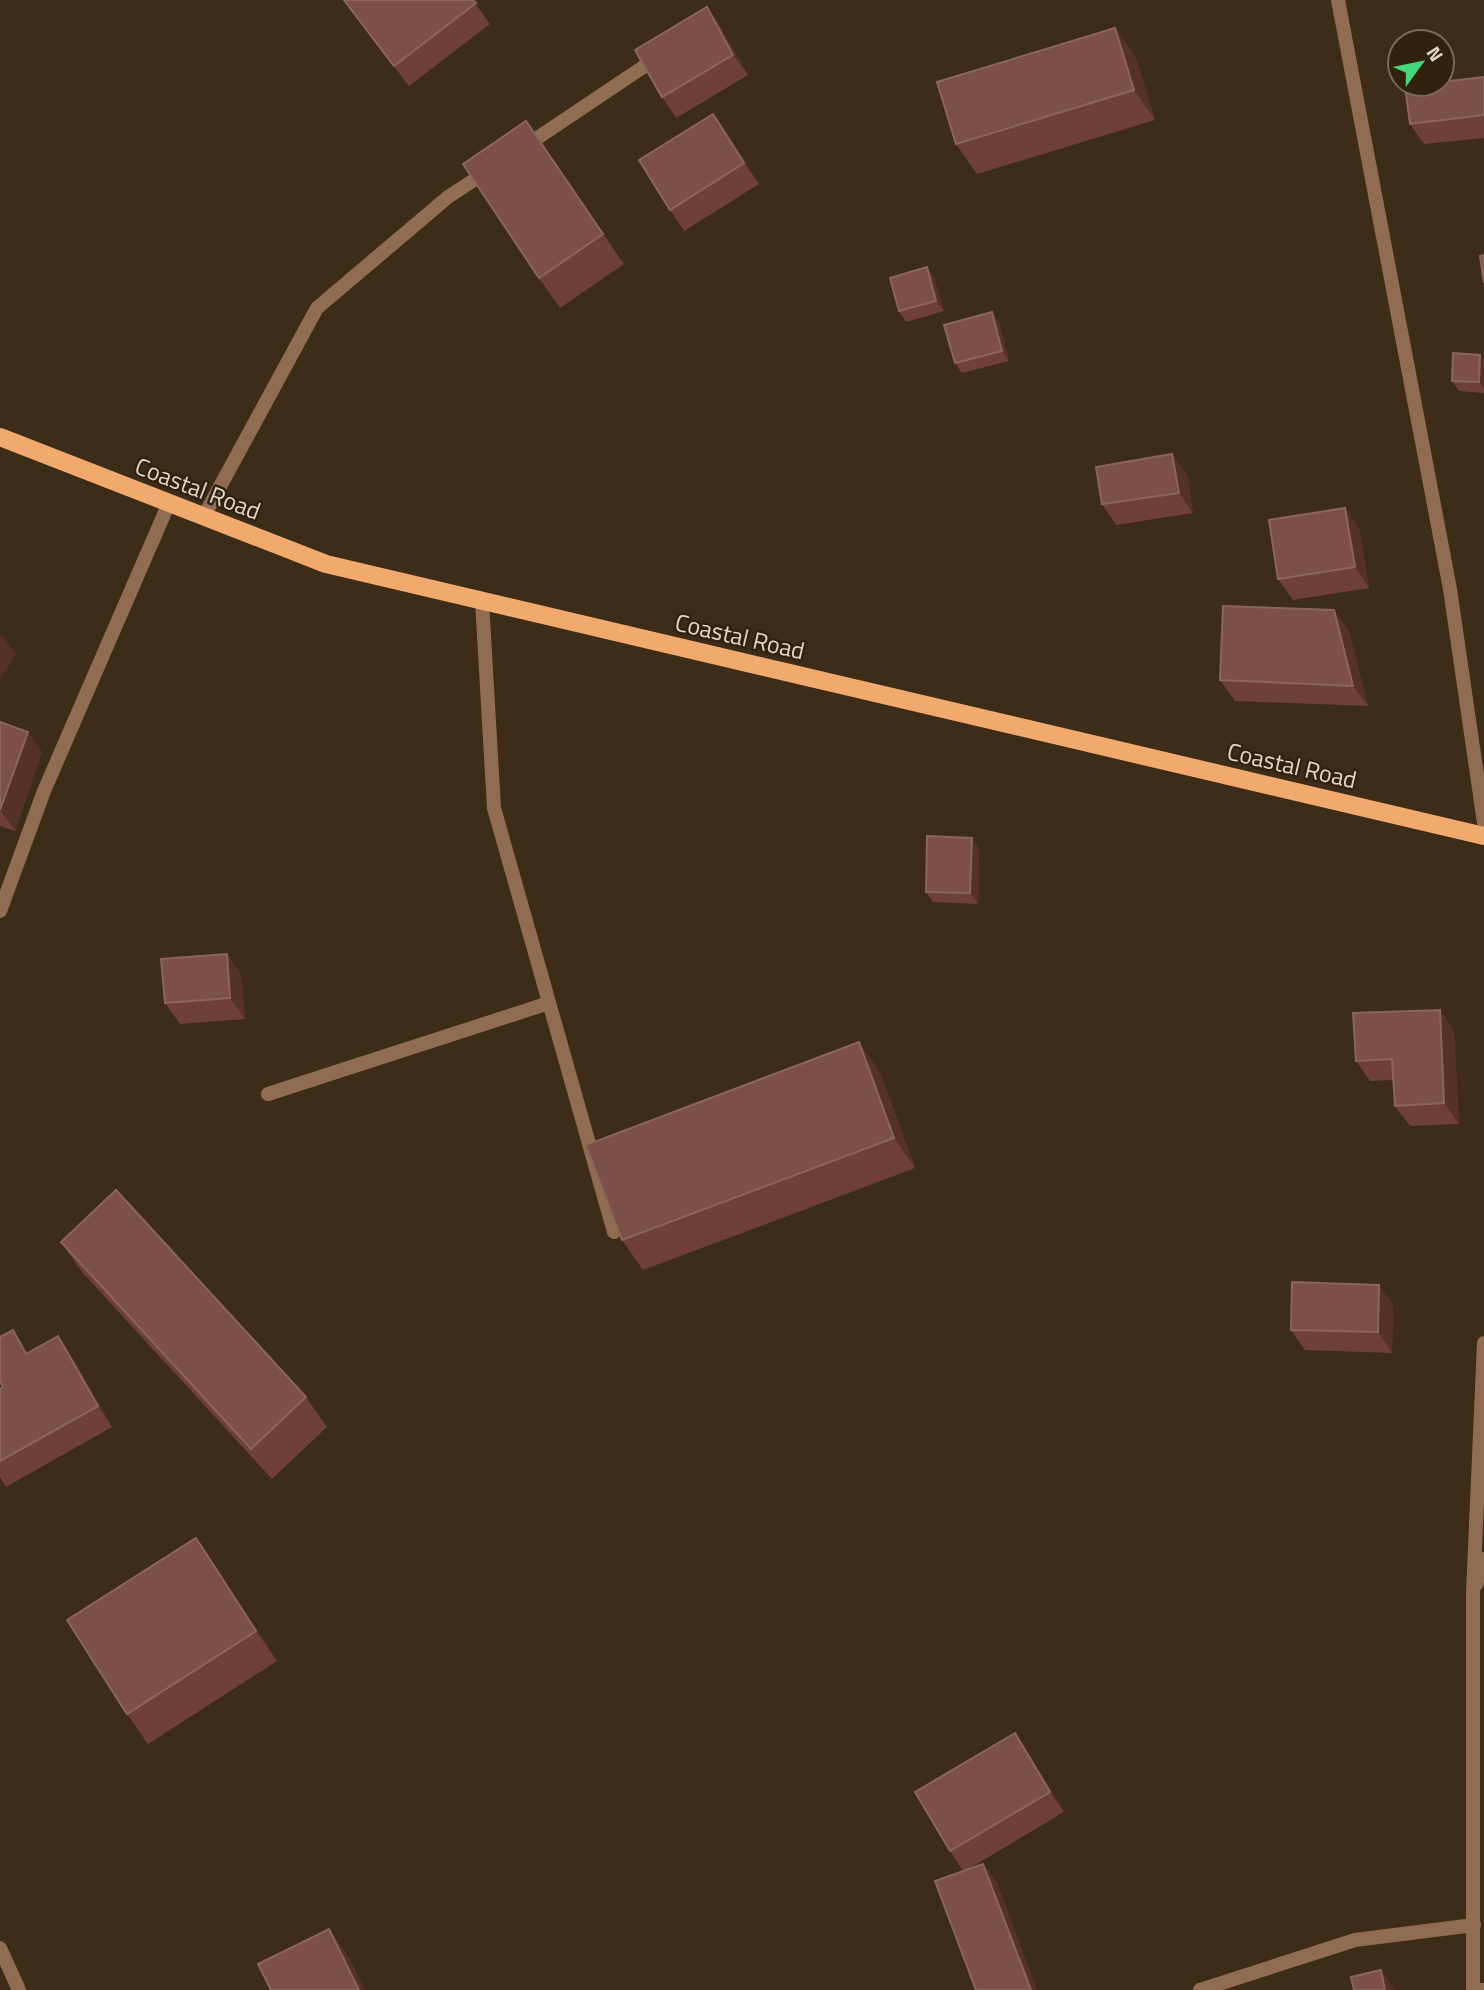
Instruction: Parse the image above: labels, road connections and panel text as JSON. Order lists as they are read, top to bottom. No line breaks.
{"streets":{"main road":["Coastal Road"]},"north":"top right"}
